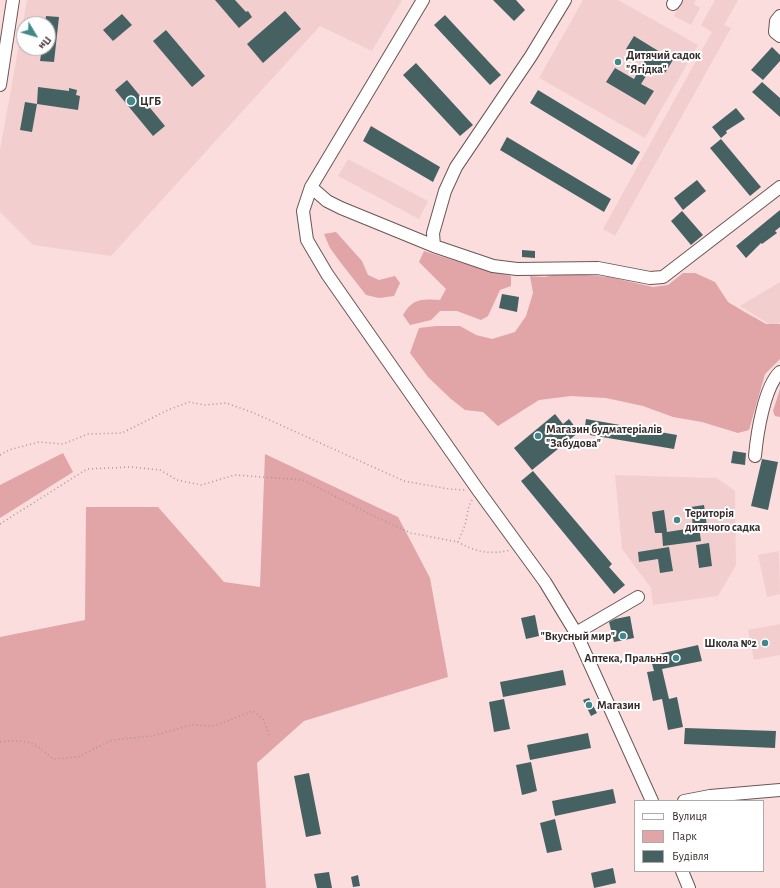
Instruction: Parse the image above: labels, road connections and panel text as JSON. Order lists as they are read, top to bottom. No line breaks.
{"places":["Дитячий садок \"Ягідка\"","ЦГБ","Магазин будматеріалів \"Забудова\"","Територія дитячого садка","\"Вкусный мир\"","Школа №2","Аптека, Пральня","Магазин"],"legend":["Вулиця","Парк","Будівля"],"north":"bottom right"}
